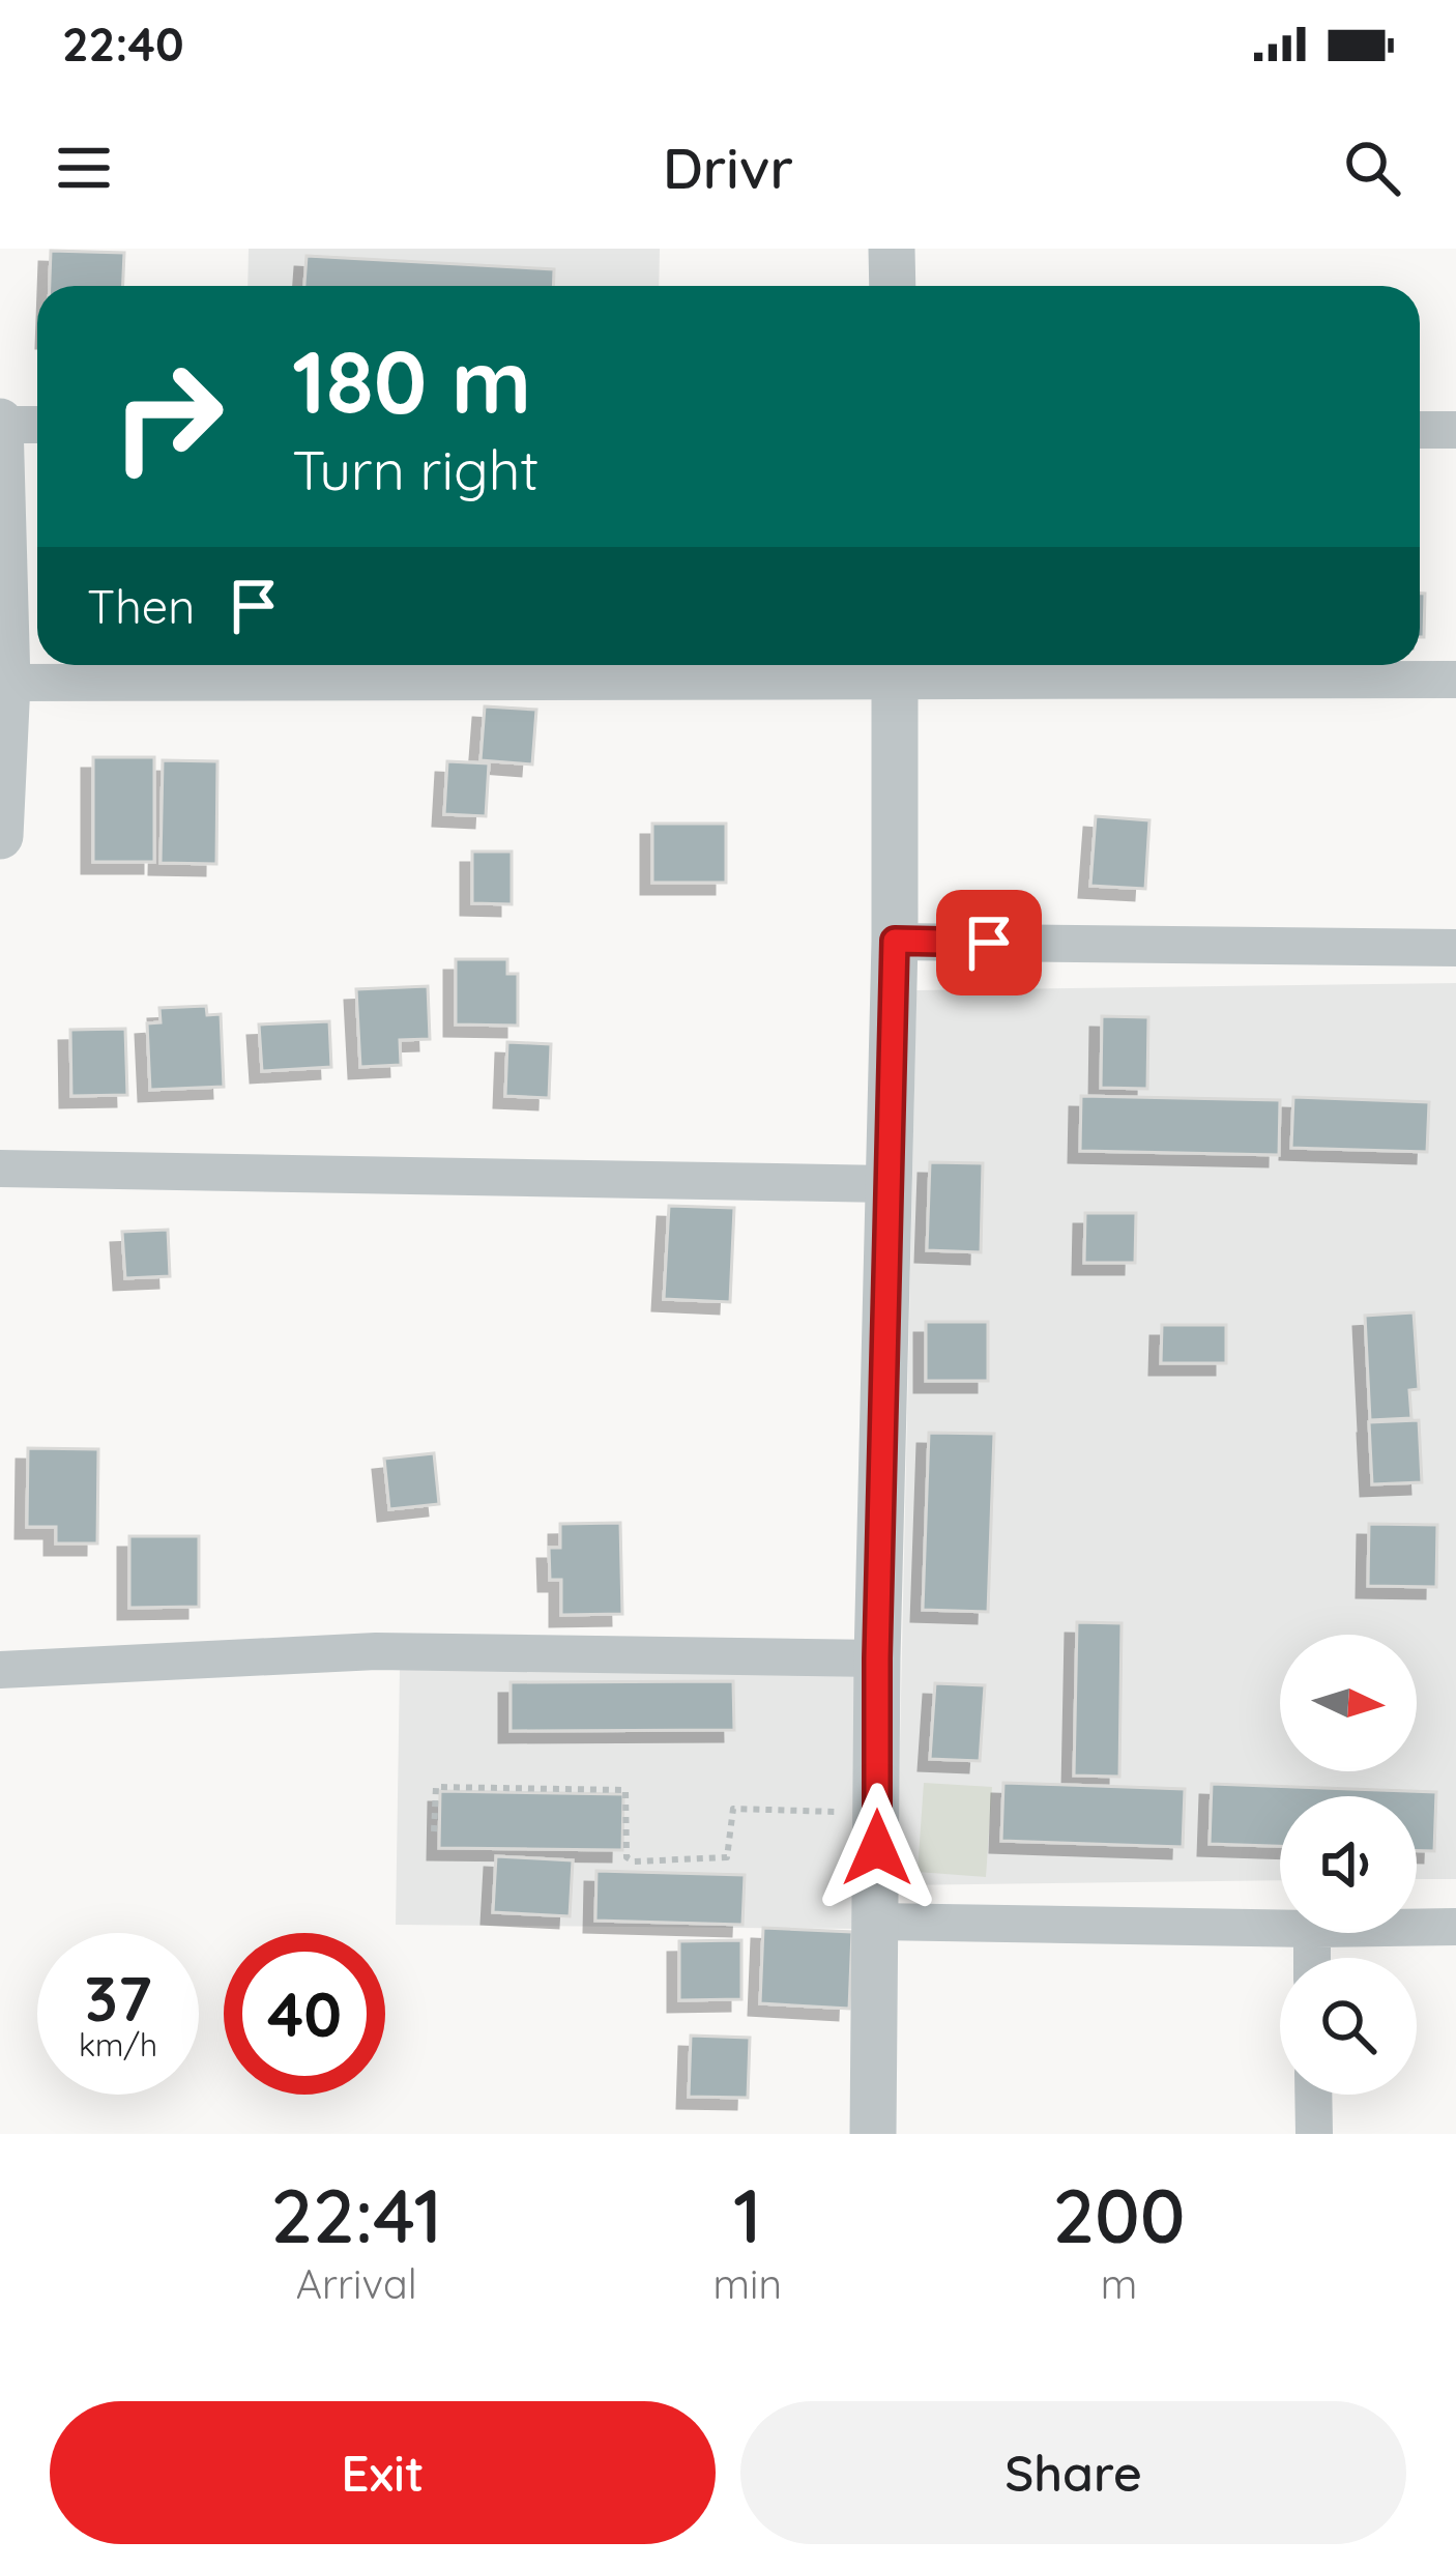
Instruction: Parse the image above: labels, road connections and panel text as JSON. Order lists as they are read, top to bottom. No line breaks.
{"north":"right","page":{"status":"22:40","header":"Drivr","turn":["180 m","Turn right"],"then":"Then","speed":"37 km/h","limit":"40","eta":["22:41","Arrival","1","min","200","m"],"buttons":["Exit","Share"]}}
